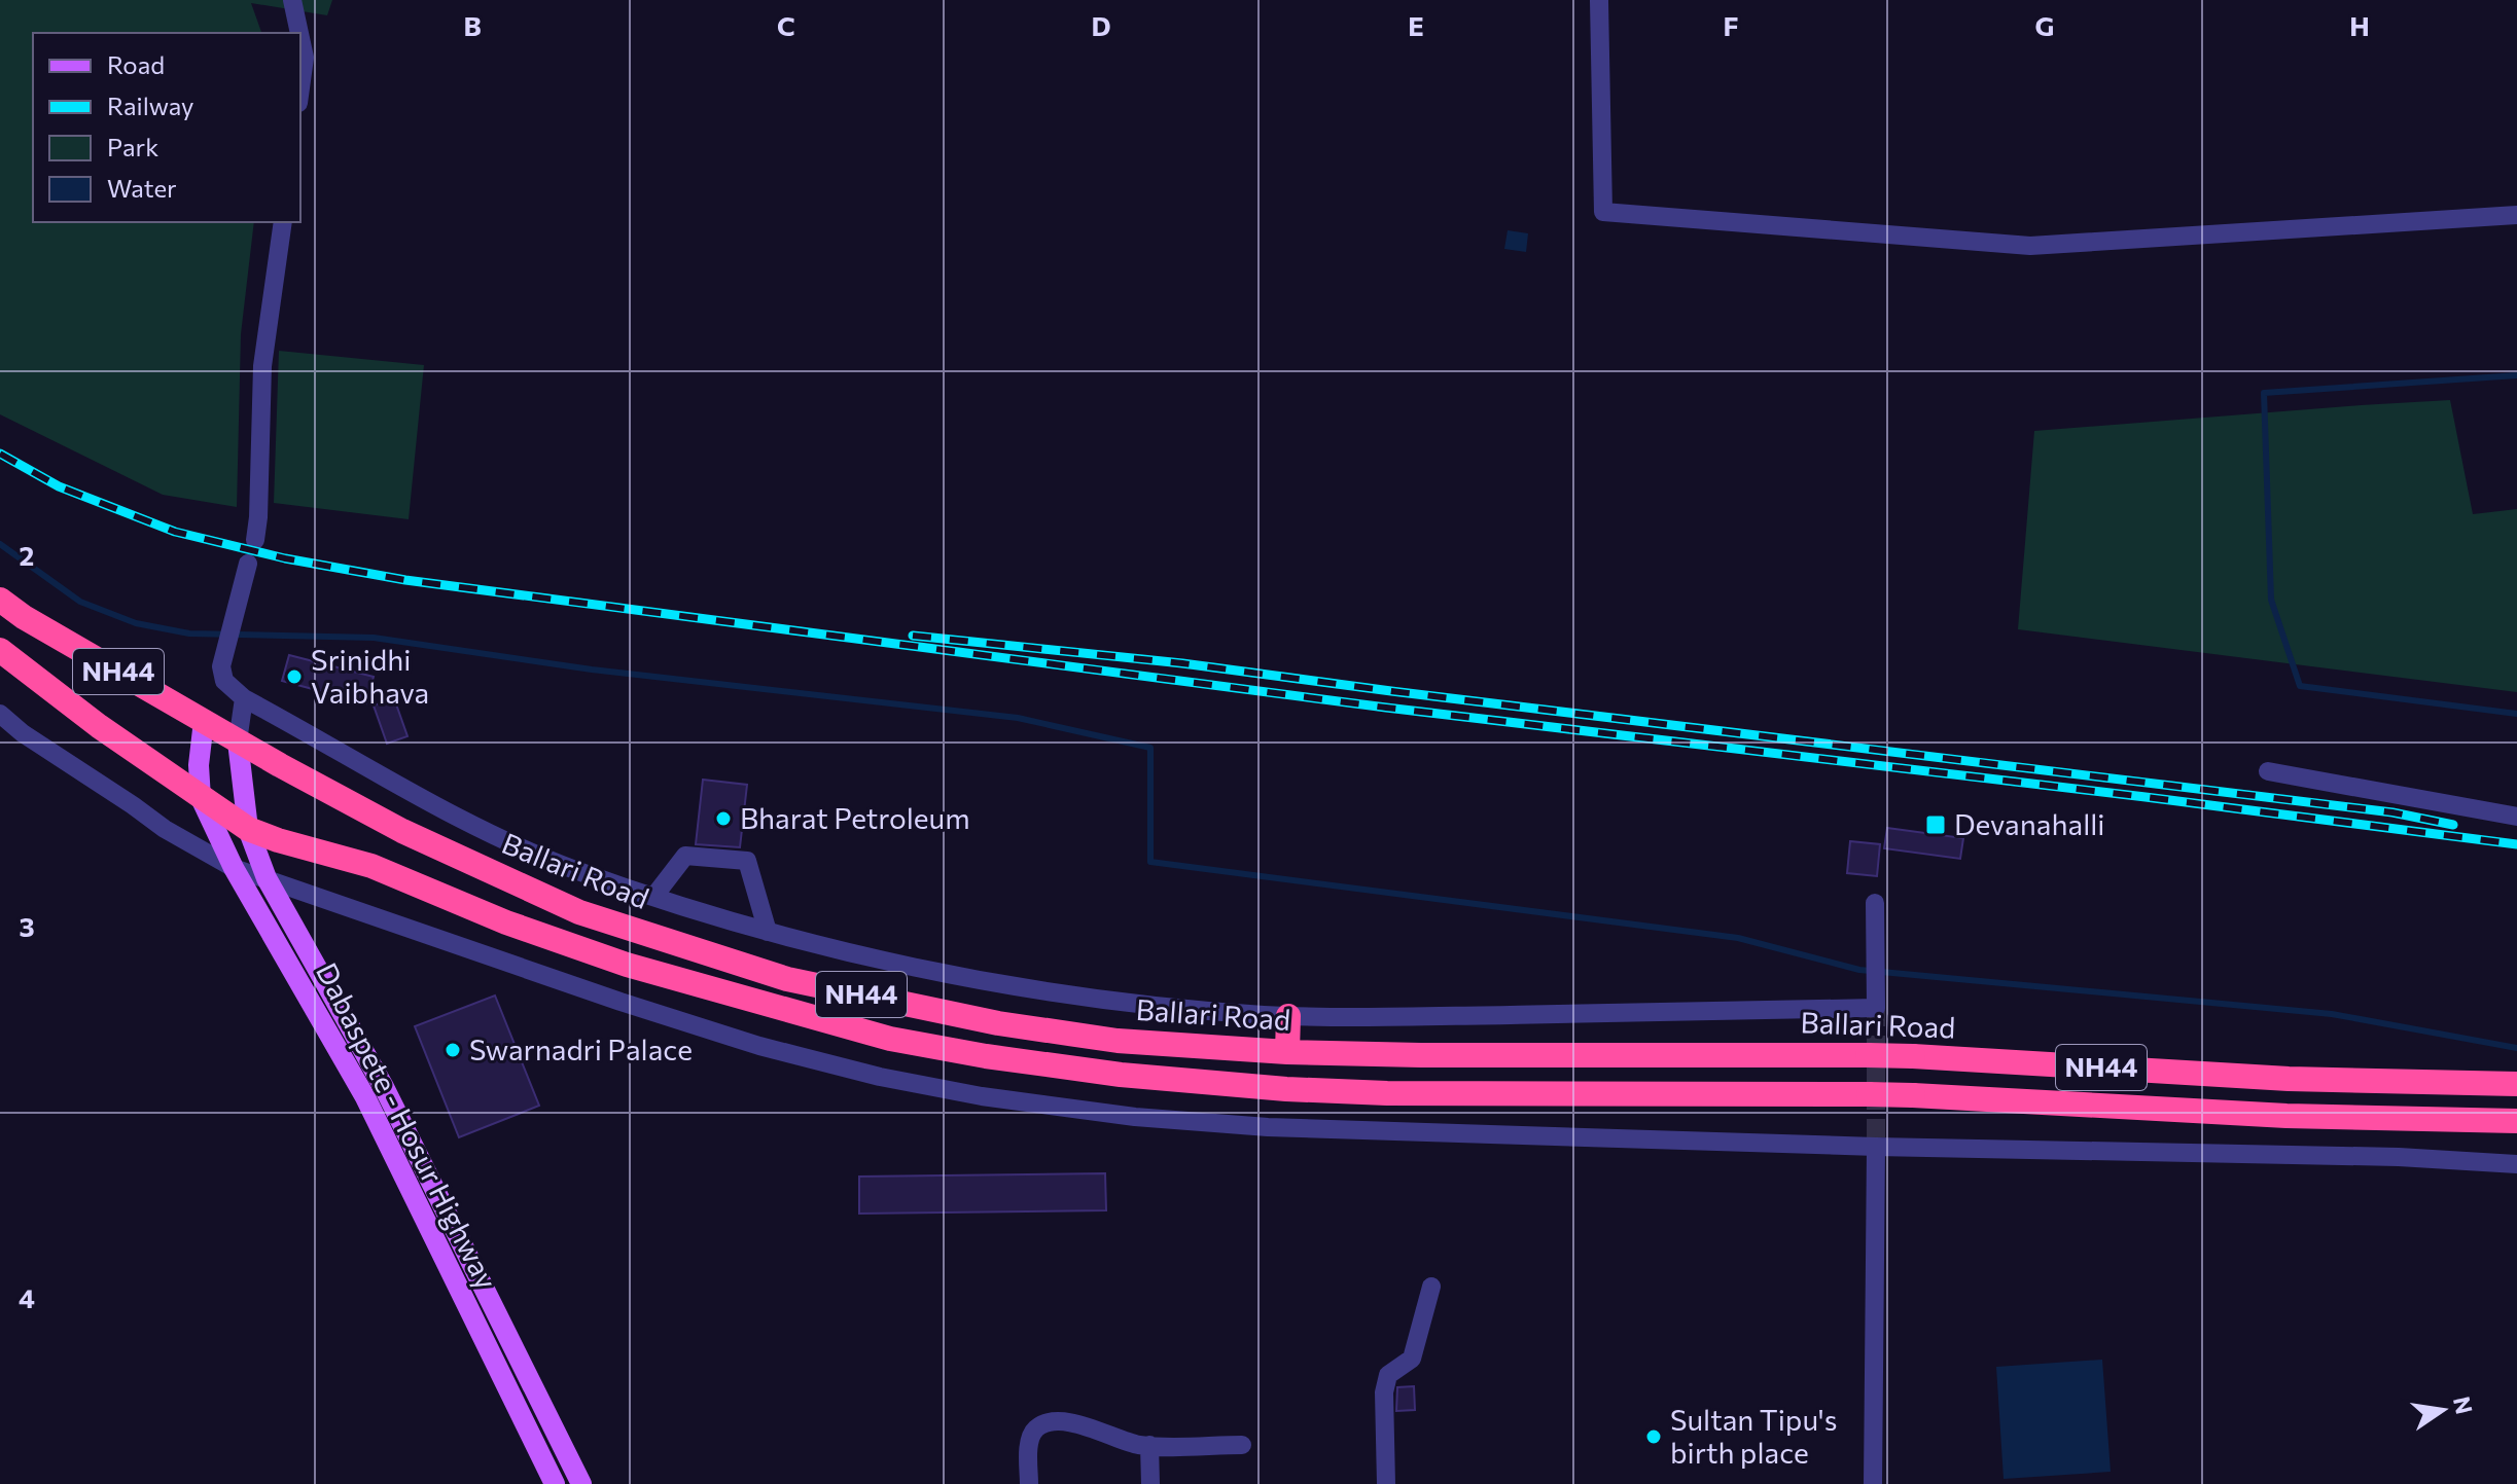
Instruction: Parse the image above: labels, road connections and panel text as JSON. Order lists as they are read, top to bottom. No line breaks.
{"streets":{"highway":["NH44","Ballari Road"],"main road":["Dabaspete - Hosur Highway"]},"crossings":[["NH44","Dabaspete - Hosur Highway"],["Ballari Road","Dabaspete - Hosur Highway"]],"places":{"other":["Srinidhi Vaibhava","Bharat Petroleum","Swarnadri Palace","Sultan Tipu's birth place"],"transit":["Devanahalli"]},"legend":["Road","Railway","Park","Water"],"north":"right","grid":{"columns":["B","C","D","E","F","G","H"],"rows":["2","3","4"]}}
